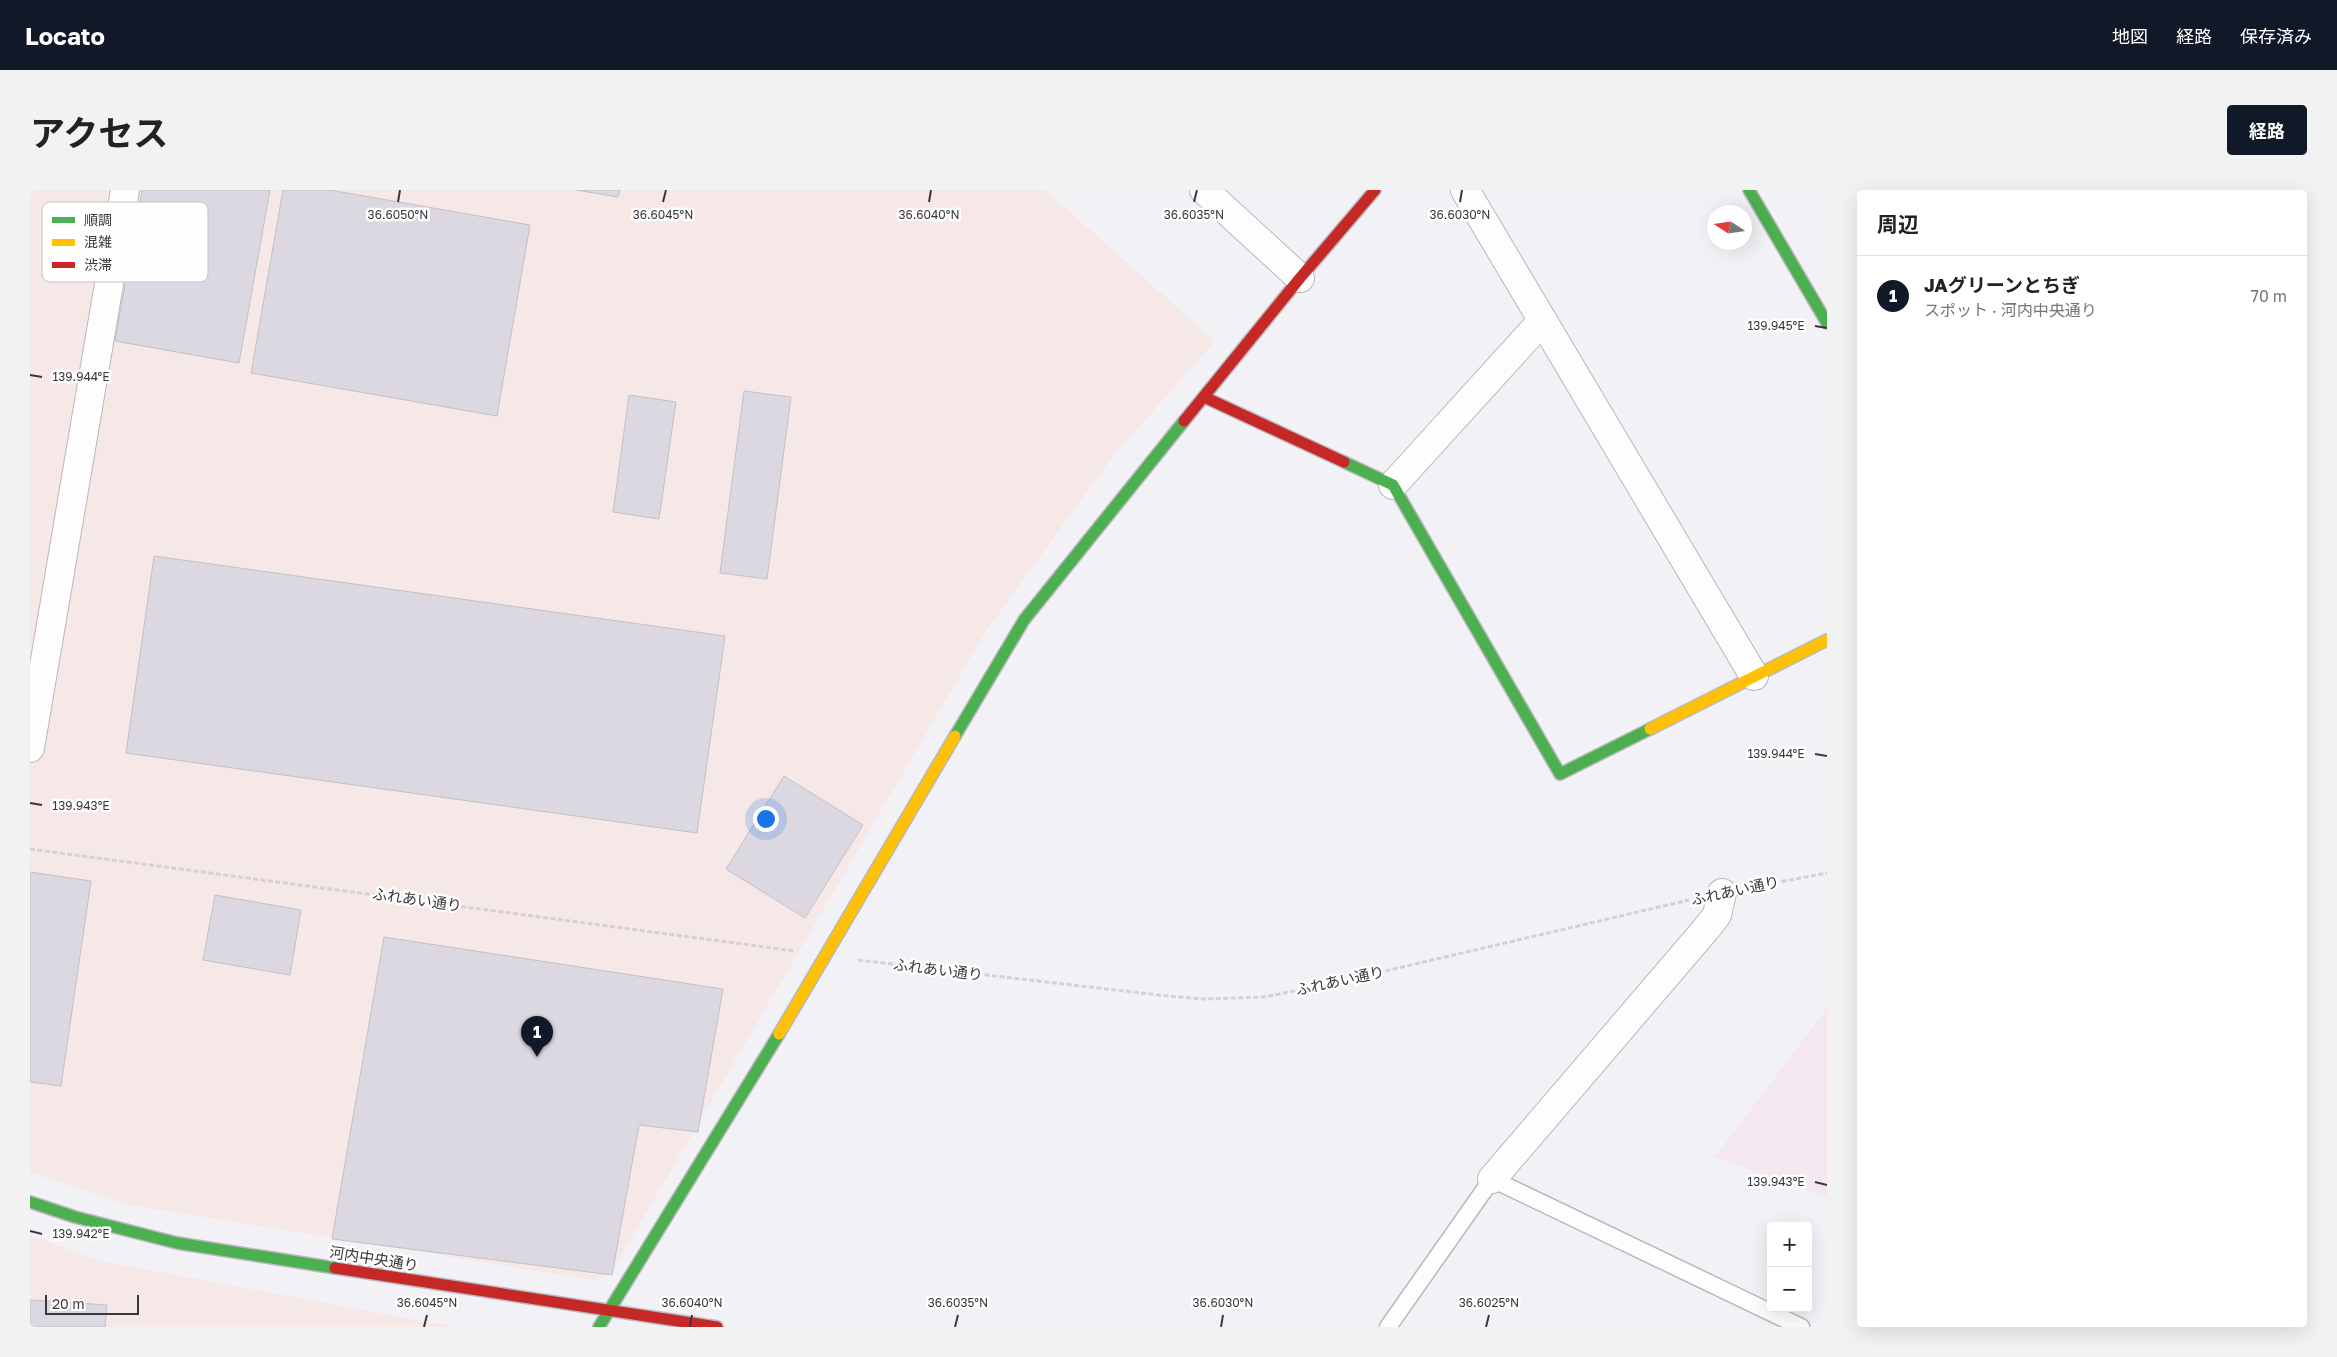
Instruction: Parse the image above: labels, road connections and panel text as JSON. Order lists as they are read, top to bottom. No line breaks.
{"streets":{"street":["河内中央通り"],"path":["ふれあい通り"]},"legend":["順調","混雑","渋滞"],"scale_bar":"20 m","north":"left","page":{"header":"Locato","nav":["地図","経路","保存済み"],"title":"アクセス","buttons":"経路","heading":"周辺","list":[{"mark":"1","name":"JAグリーンとちぎ","note":"スポット · 河内中央通り","value":"70 m"}],"pins":"1","map_buttons":["+","−"],"scale":"20 m"},"coordinates":["36.6050°N","36.6045°N","36.6040°N","36.6035°N","36.6030°N","139.945°E","139.944°E","139.943°E","139.942°E","36.6025°N"]}
